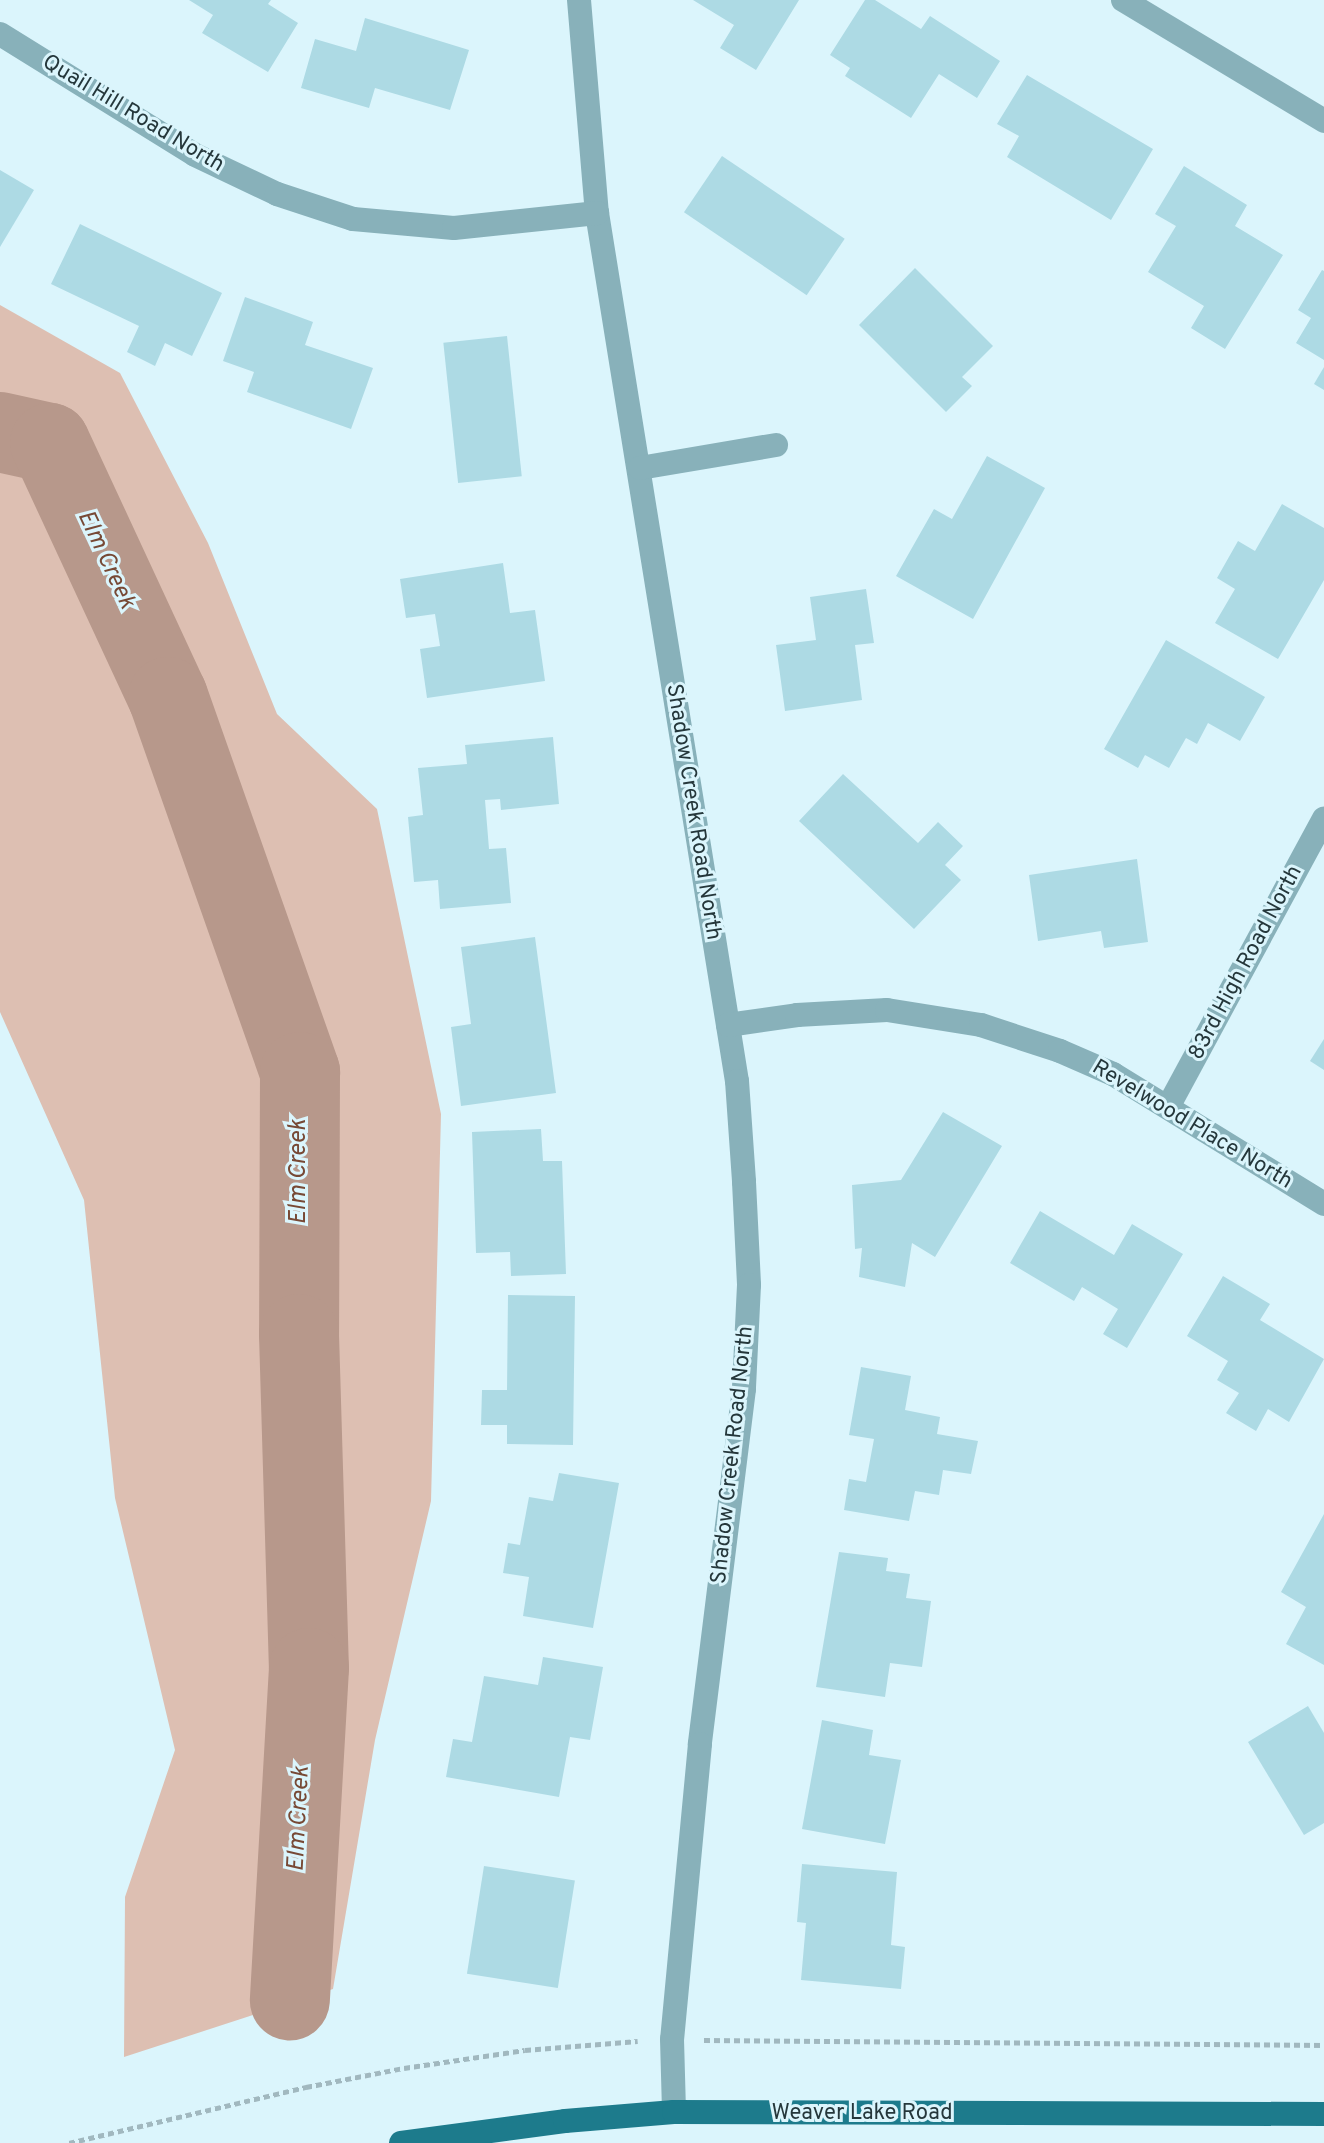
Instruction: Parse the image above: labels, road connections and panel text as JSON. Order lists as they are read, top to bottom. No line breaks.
{"streets":{"main road":["Weaver Lake Road"],"street":["Quail Hill Road North","Shadow Creek Road North","83rd High Road North","Revelwood Place North"]},"crossings":[["Quail Hill Road North","Shadow Creek Road North"],["Shadow Creek Road North","Revelwood Place North"],["Shadow Creek Road North","Weaver Lake Road"],["83rd High Road North","Revelwood Place North"]],"water":["Elm Creek"]}
